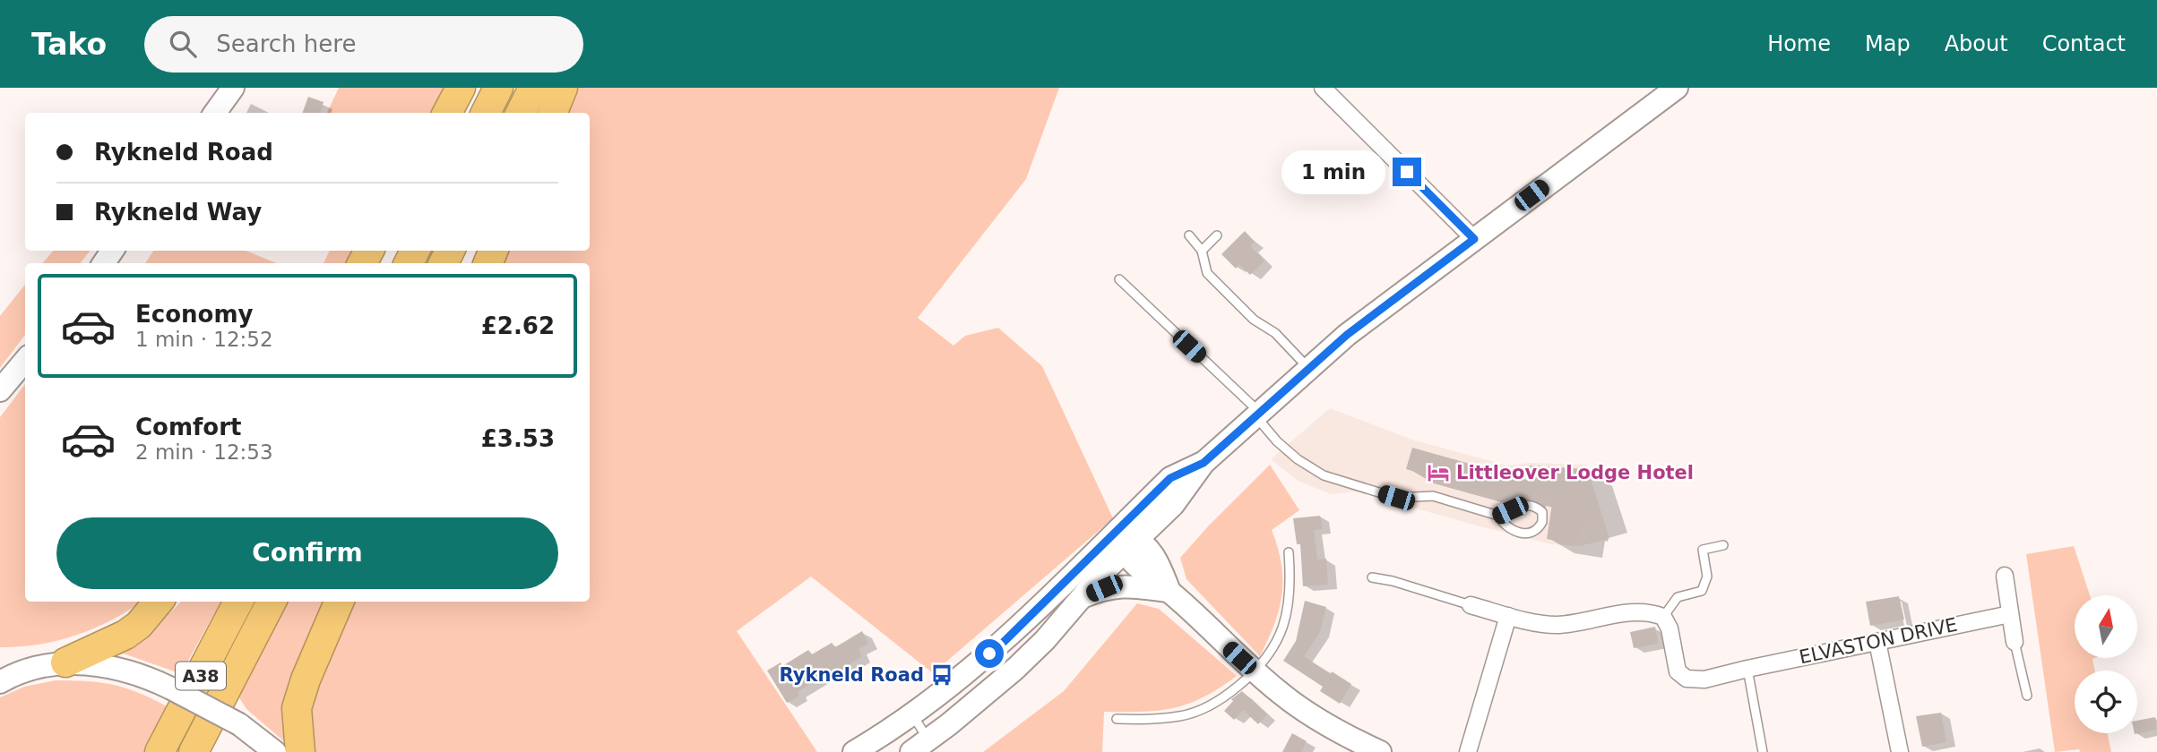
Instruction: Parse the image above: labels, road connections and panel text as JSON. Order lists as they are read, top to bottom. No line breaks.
{"streets":{"highway":["A38"],"street":["ELVASTON DRIVE"]},"places":{"hotel":["Littleover Lodge Hotel"],"bus stop":["Rykneld Road"]},"north":"top","page":{"header":"Tako","search":"Search here","nav":["Home","Map","About","Contact"],"banner":["Rykneld Road","Rykneld Way"],"bubble":"1 min","list":[{"name":"Economy","note":"1 min · 12:52","value":"£2.62"},{"name":"Comfort","note":"2 min · 12:53","value":"£3.53"}],"buttons":"Confirm"}}
